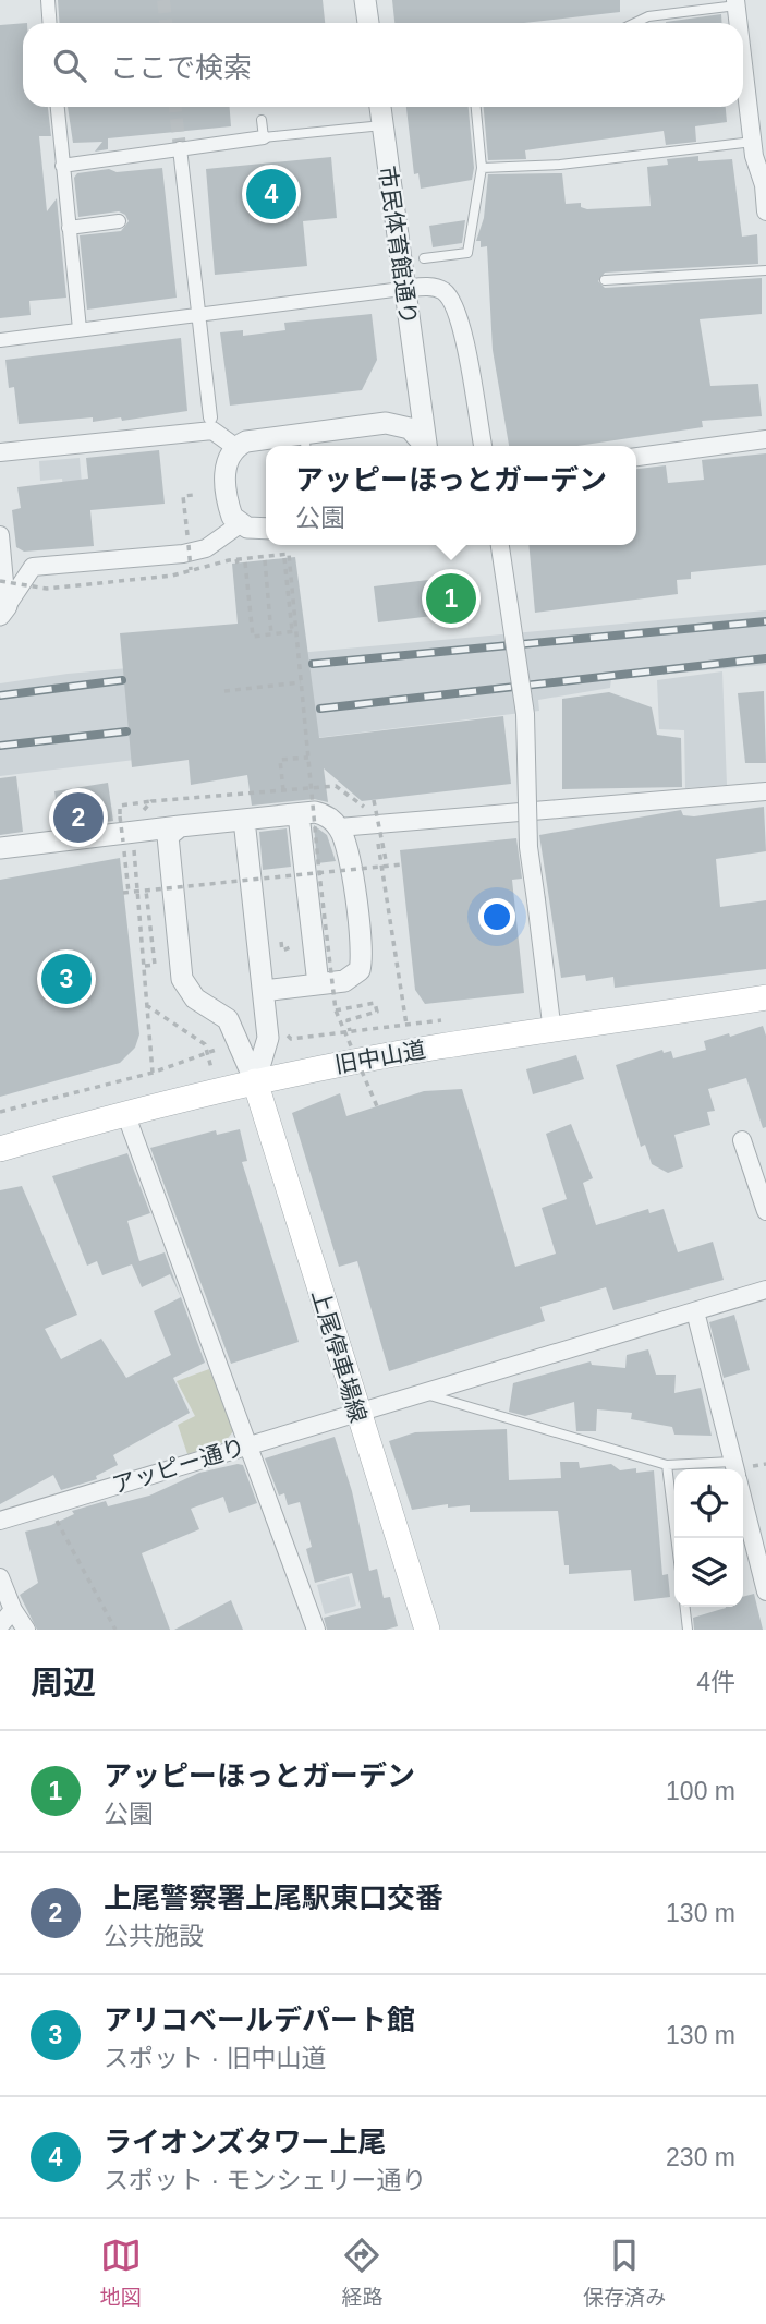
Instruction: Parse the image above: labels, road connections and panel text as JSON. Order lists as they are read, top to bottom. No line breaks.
{"streets":{"main road":["旧中山道","上尾停車場線"],"street":["市民体育館通り","アッピー通り"]},"crossings":[["旧中山道","上尾停車場線"],["上尾停車場線","アッピー通り"]],"page":{"search":"ここで検索","pins":["4","1","2","3"],"popup":["アッピーほっとガーデン","公園"],"heading":["周辺","4件"],"list":[{"mark":"1","name":"アッピーほっとガーデン","note":"公園","value":"100 m"},{"mark":"2","name":"上尾警察署上尾駅東口交番","note":"公共施設","value":"130 m"},{"mark":"3","name":"アリコベールデパート館","note":"スポット · 旧中山道","value":"130 m"},{"mark":"4","name":"ライオンズタワー上尾","note":"スポット · モンシェリー通り","value":"230 m"}],"nav":["地図","経路","保存済み"]}}
